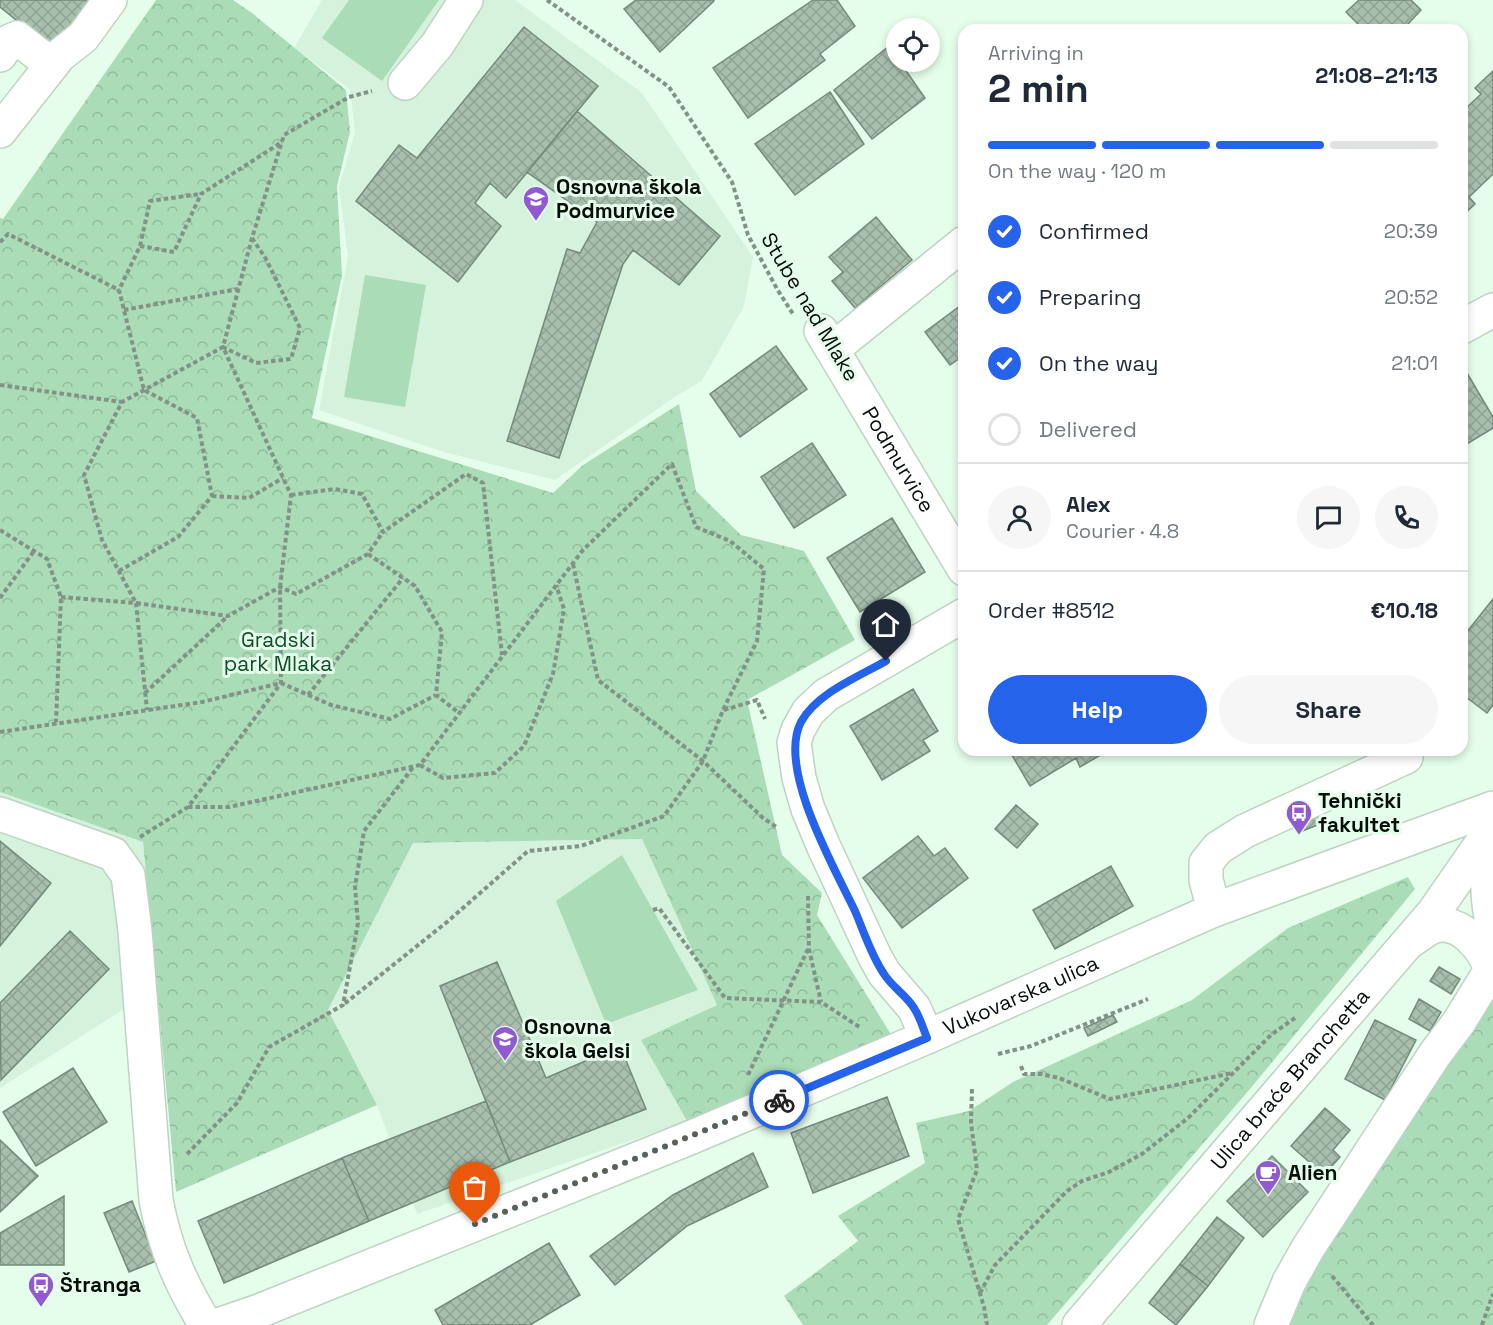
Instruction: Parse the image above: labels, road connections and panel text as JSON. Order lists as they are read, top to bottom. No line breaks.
{"streets":{"street":["Podmurvice","Vukovarska ulica","Ulica braće Branchetta"],"path":["Stube nad Mlake"]},"crossings":[["Stube nad Mlake","Podmurvice"]],"parks":["Gradski park Mlaka"],"places":{"school or university":["Osnovna škola Podmurvice","Osnovna škola Gelsi"],"bus stop":["Tehnički fakultet","Štranga"],"cafe":["Alien"]},"page":{"heading":["2 min","Arriving in","21:08–21:13"],"panel":["Alex","Courier · 4.8","Order #8512","€10.18"],"bar":"On the way · 120 m","list":[["Confirmed","20:39"],["Preparing","20:52"],["On the way","21:01"],"Delivered"],"buttons":["Help","Share"]}}
